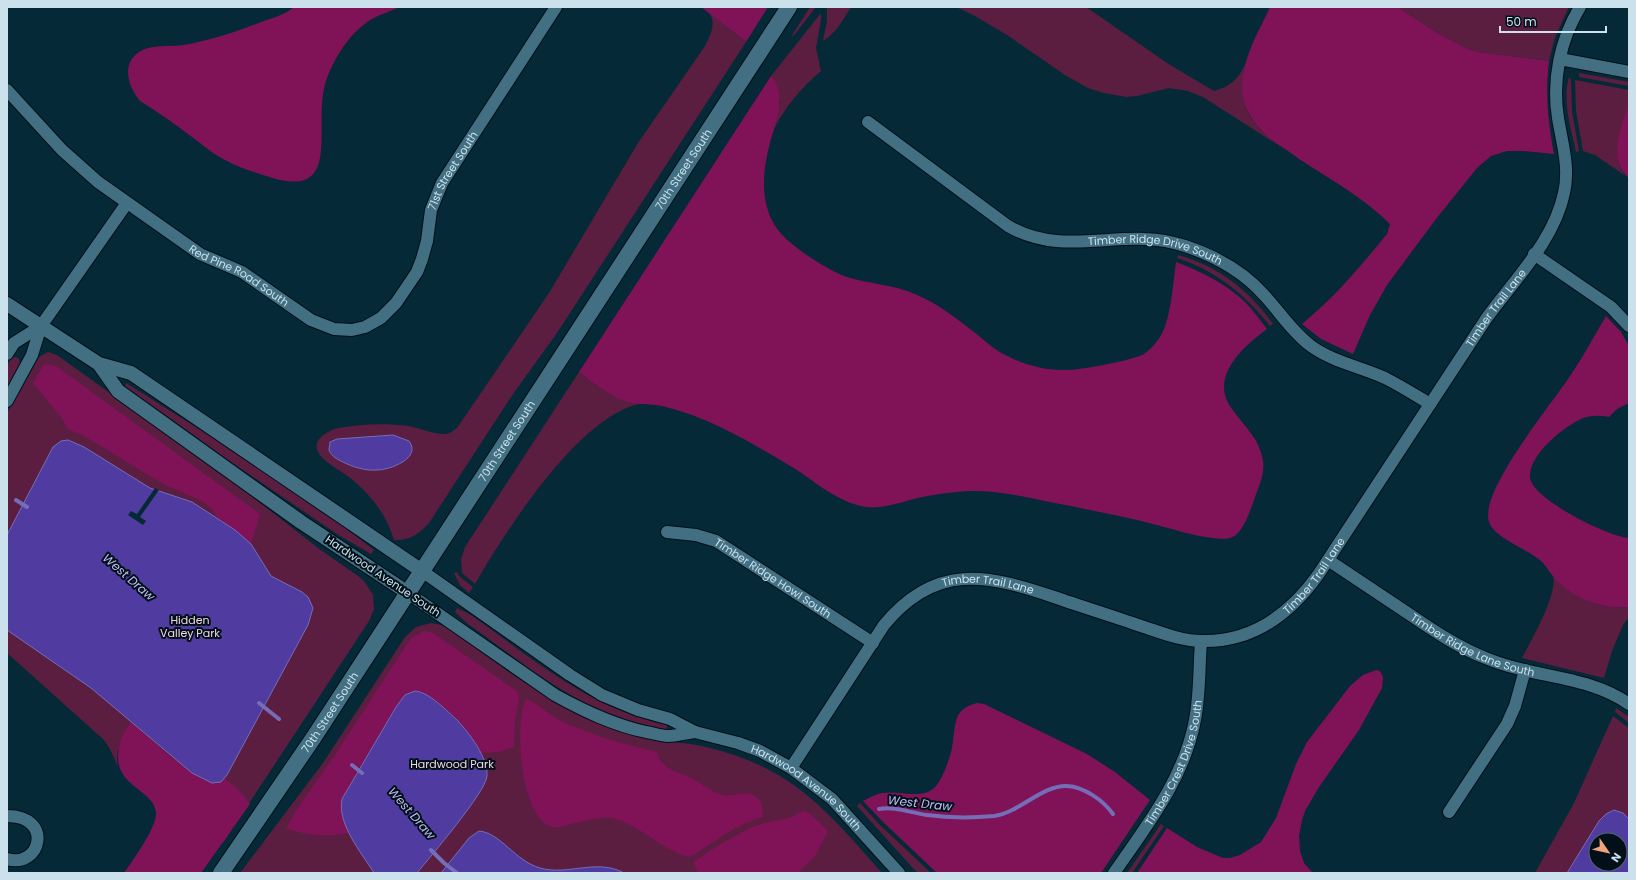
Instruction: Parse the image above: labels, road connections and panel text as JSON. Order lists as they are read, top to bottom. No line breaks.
{"streets":{"main road":["70th Street South"],"street":["71st Street South","Timber Ridge Drive South","Red Pine Road South","Timber Trail Lane","Hardwood Avenue South","Timber Ridge Howl South","Timber Ridge Lane South","Timber Crest Drive South"]},"crossings":[["70th Street South","Hardwood Avenue South"],["71st Street South","Red Pine Road South"],["Timber Ridge Drive South","Timber Trail Lane"],["Timber Trail Lane","Hardwood Avenue South"],["Timber Trail Lane","Timber Ridge Howl South"],["Timber Trail Lane","Timber Ridge Lane South"],["Timber Trail Lane","Timber Crest Drive South"]],"water":["West Draw"],"parks":["Hidden Valley Park","Hardwood Park"],"scale_bar":"50 m","north":"bottom right"}
